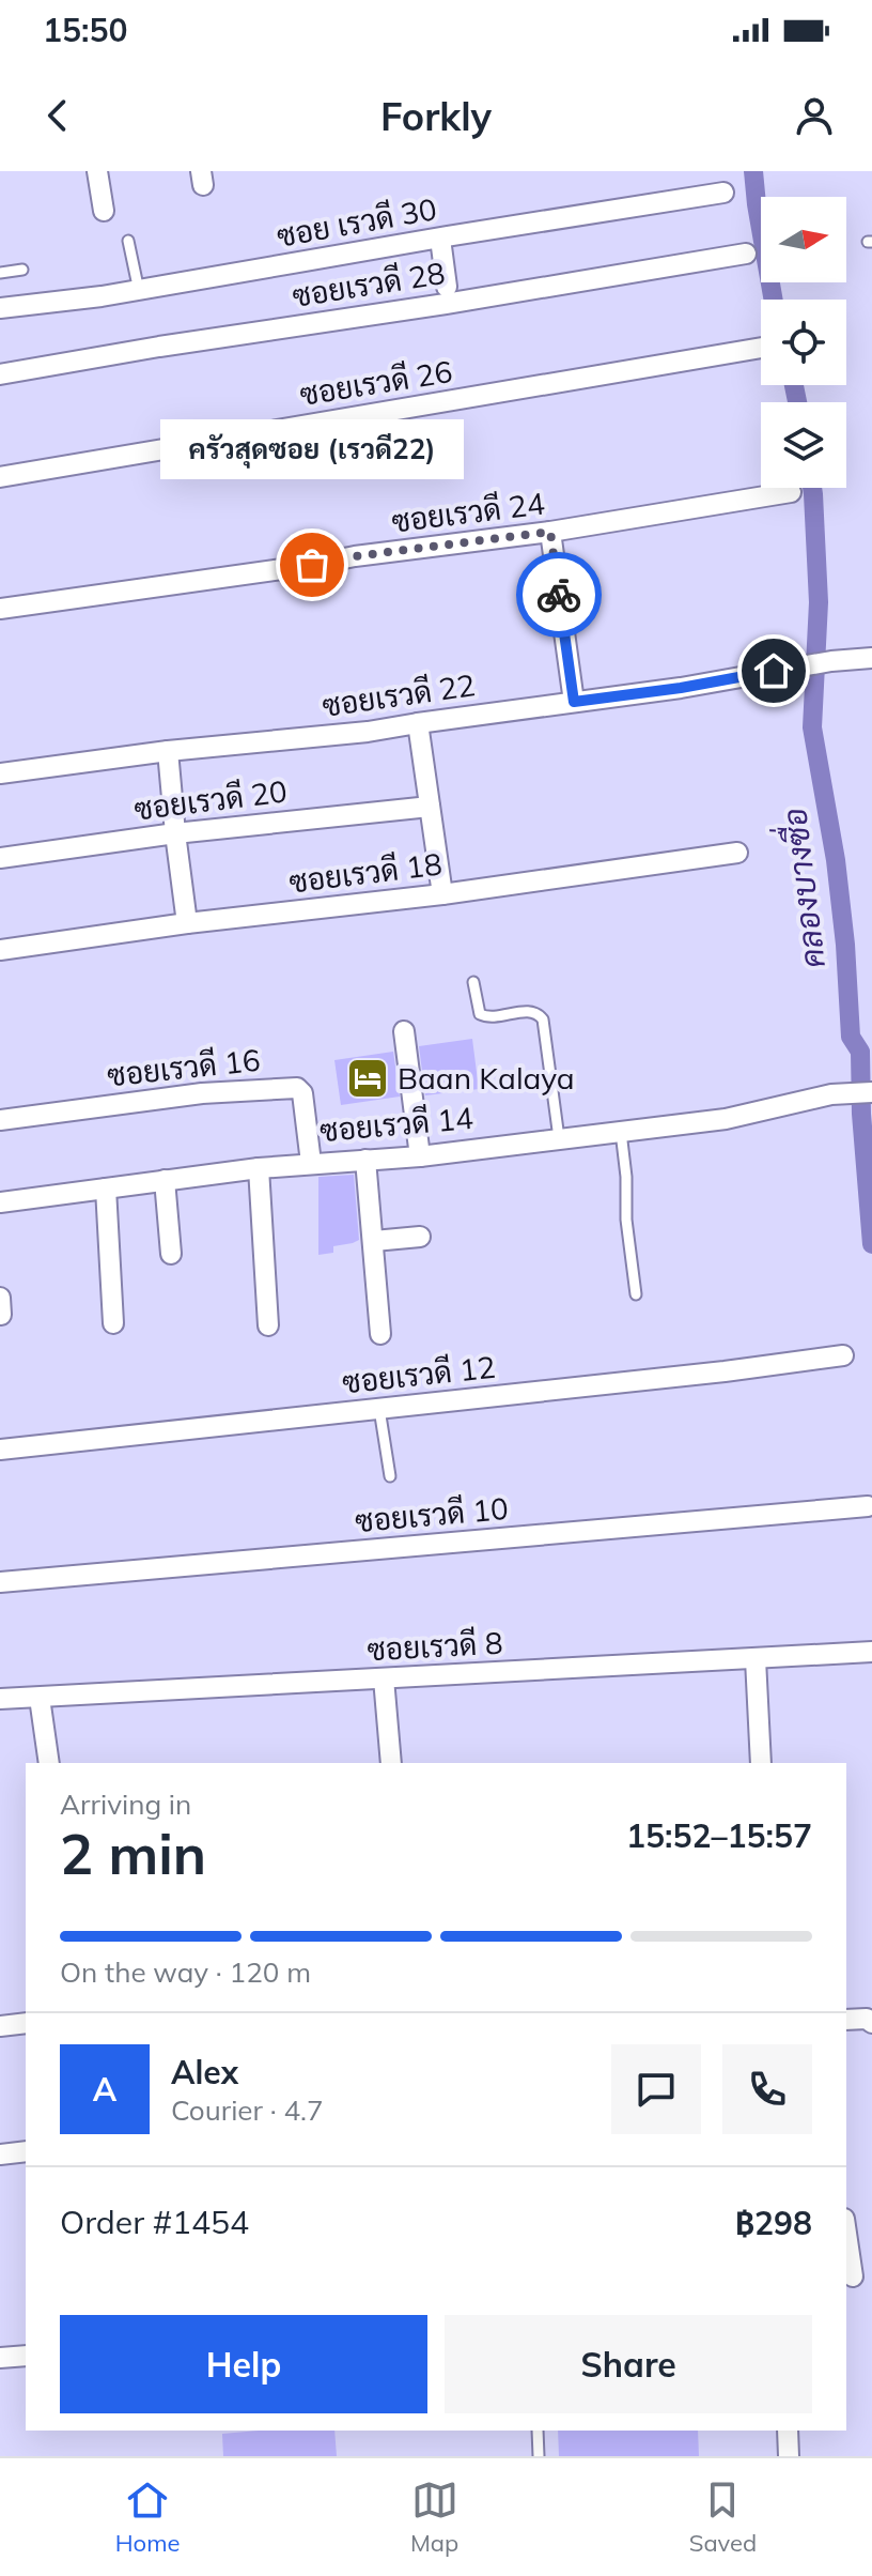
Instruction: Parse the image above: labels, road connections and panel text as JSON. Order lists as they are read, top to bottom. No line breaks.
{"streets":{"street":["ซอย เรวดี 30","ซอยเรวดี 28","ซอยเรวดี 26","ซอยเรวดี 24","ซอยเรวดี 22","ซอยเรวดี 20","ซอยเรวดี 18","ซอยเรวดี 16","ซอยเรวดี 14","ซอยเรวดี 12","ซอยเรวดี 10","ซอยเรวดี 8"]},"crossings":[["ซอยเรวดี 16","ซอยเรวดี 14"]],"water":["คลองบางซื่อ"],"places":{"other":["ครัวสุดซอย (เรวดี22)"],"hotel":["Baan Kalaya"]},"north":"right","page":{"status":"15:50","header":"Forkly","bubble":"ครัวสุดซอย (เรวดี22)","heading":["2 min","Arriving in","15:52–15:57"],"panel":["Alex","Courier · 4.7","Order #1454","฿298"],"bar":"On the way · 120 m","round":"A","buttons":["Help","Share"],"tabs":["Home","Map","Saved"]}}
